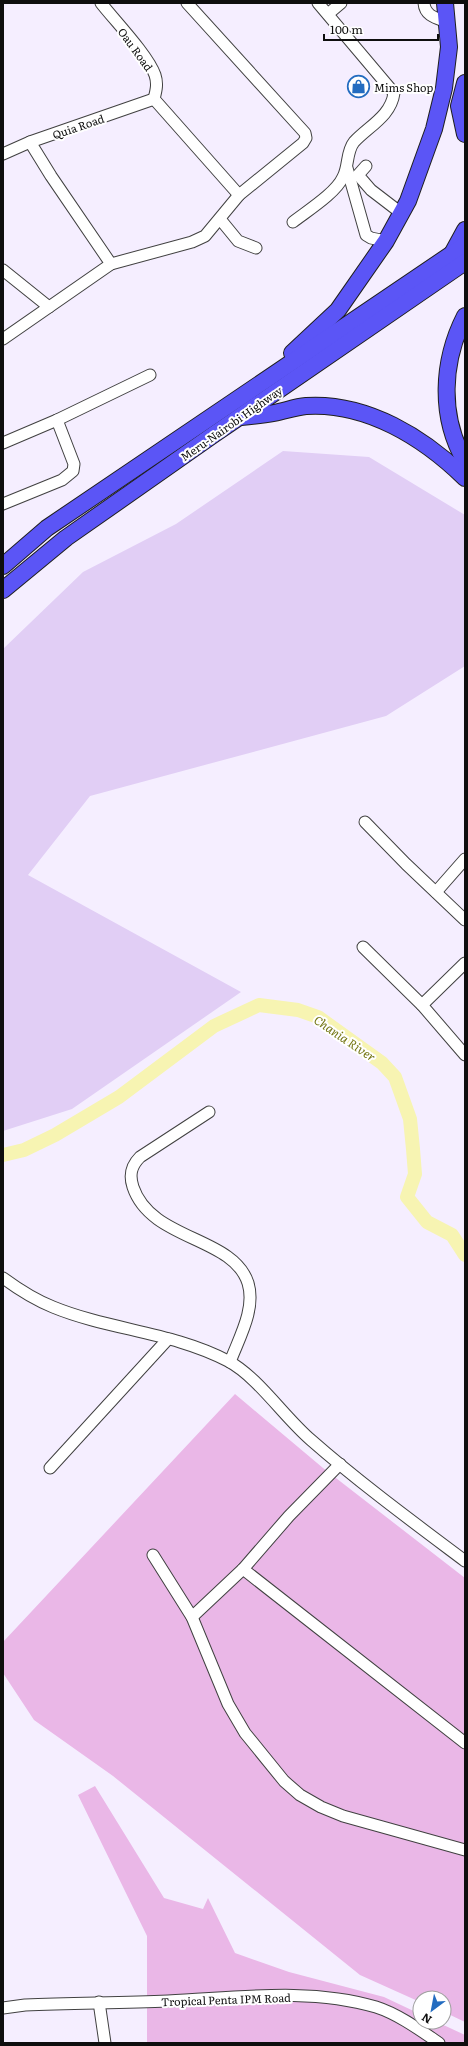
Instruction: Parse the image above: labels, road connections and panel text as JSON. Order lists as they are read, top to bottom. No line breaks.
{"streets":{"highway":["Meru-Nairobi Highway"],"street":["Oau Road","Quia Road","Tropical Penta IPM Road"]},"crossings":[["Oau Road","Quia Road"]],"water":["Chania River"],"places":{"shop":["Mims Shop"]},"scale_bar":"100 m","north":"bottom left"}
